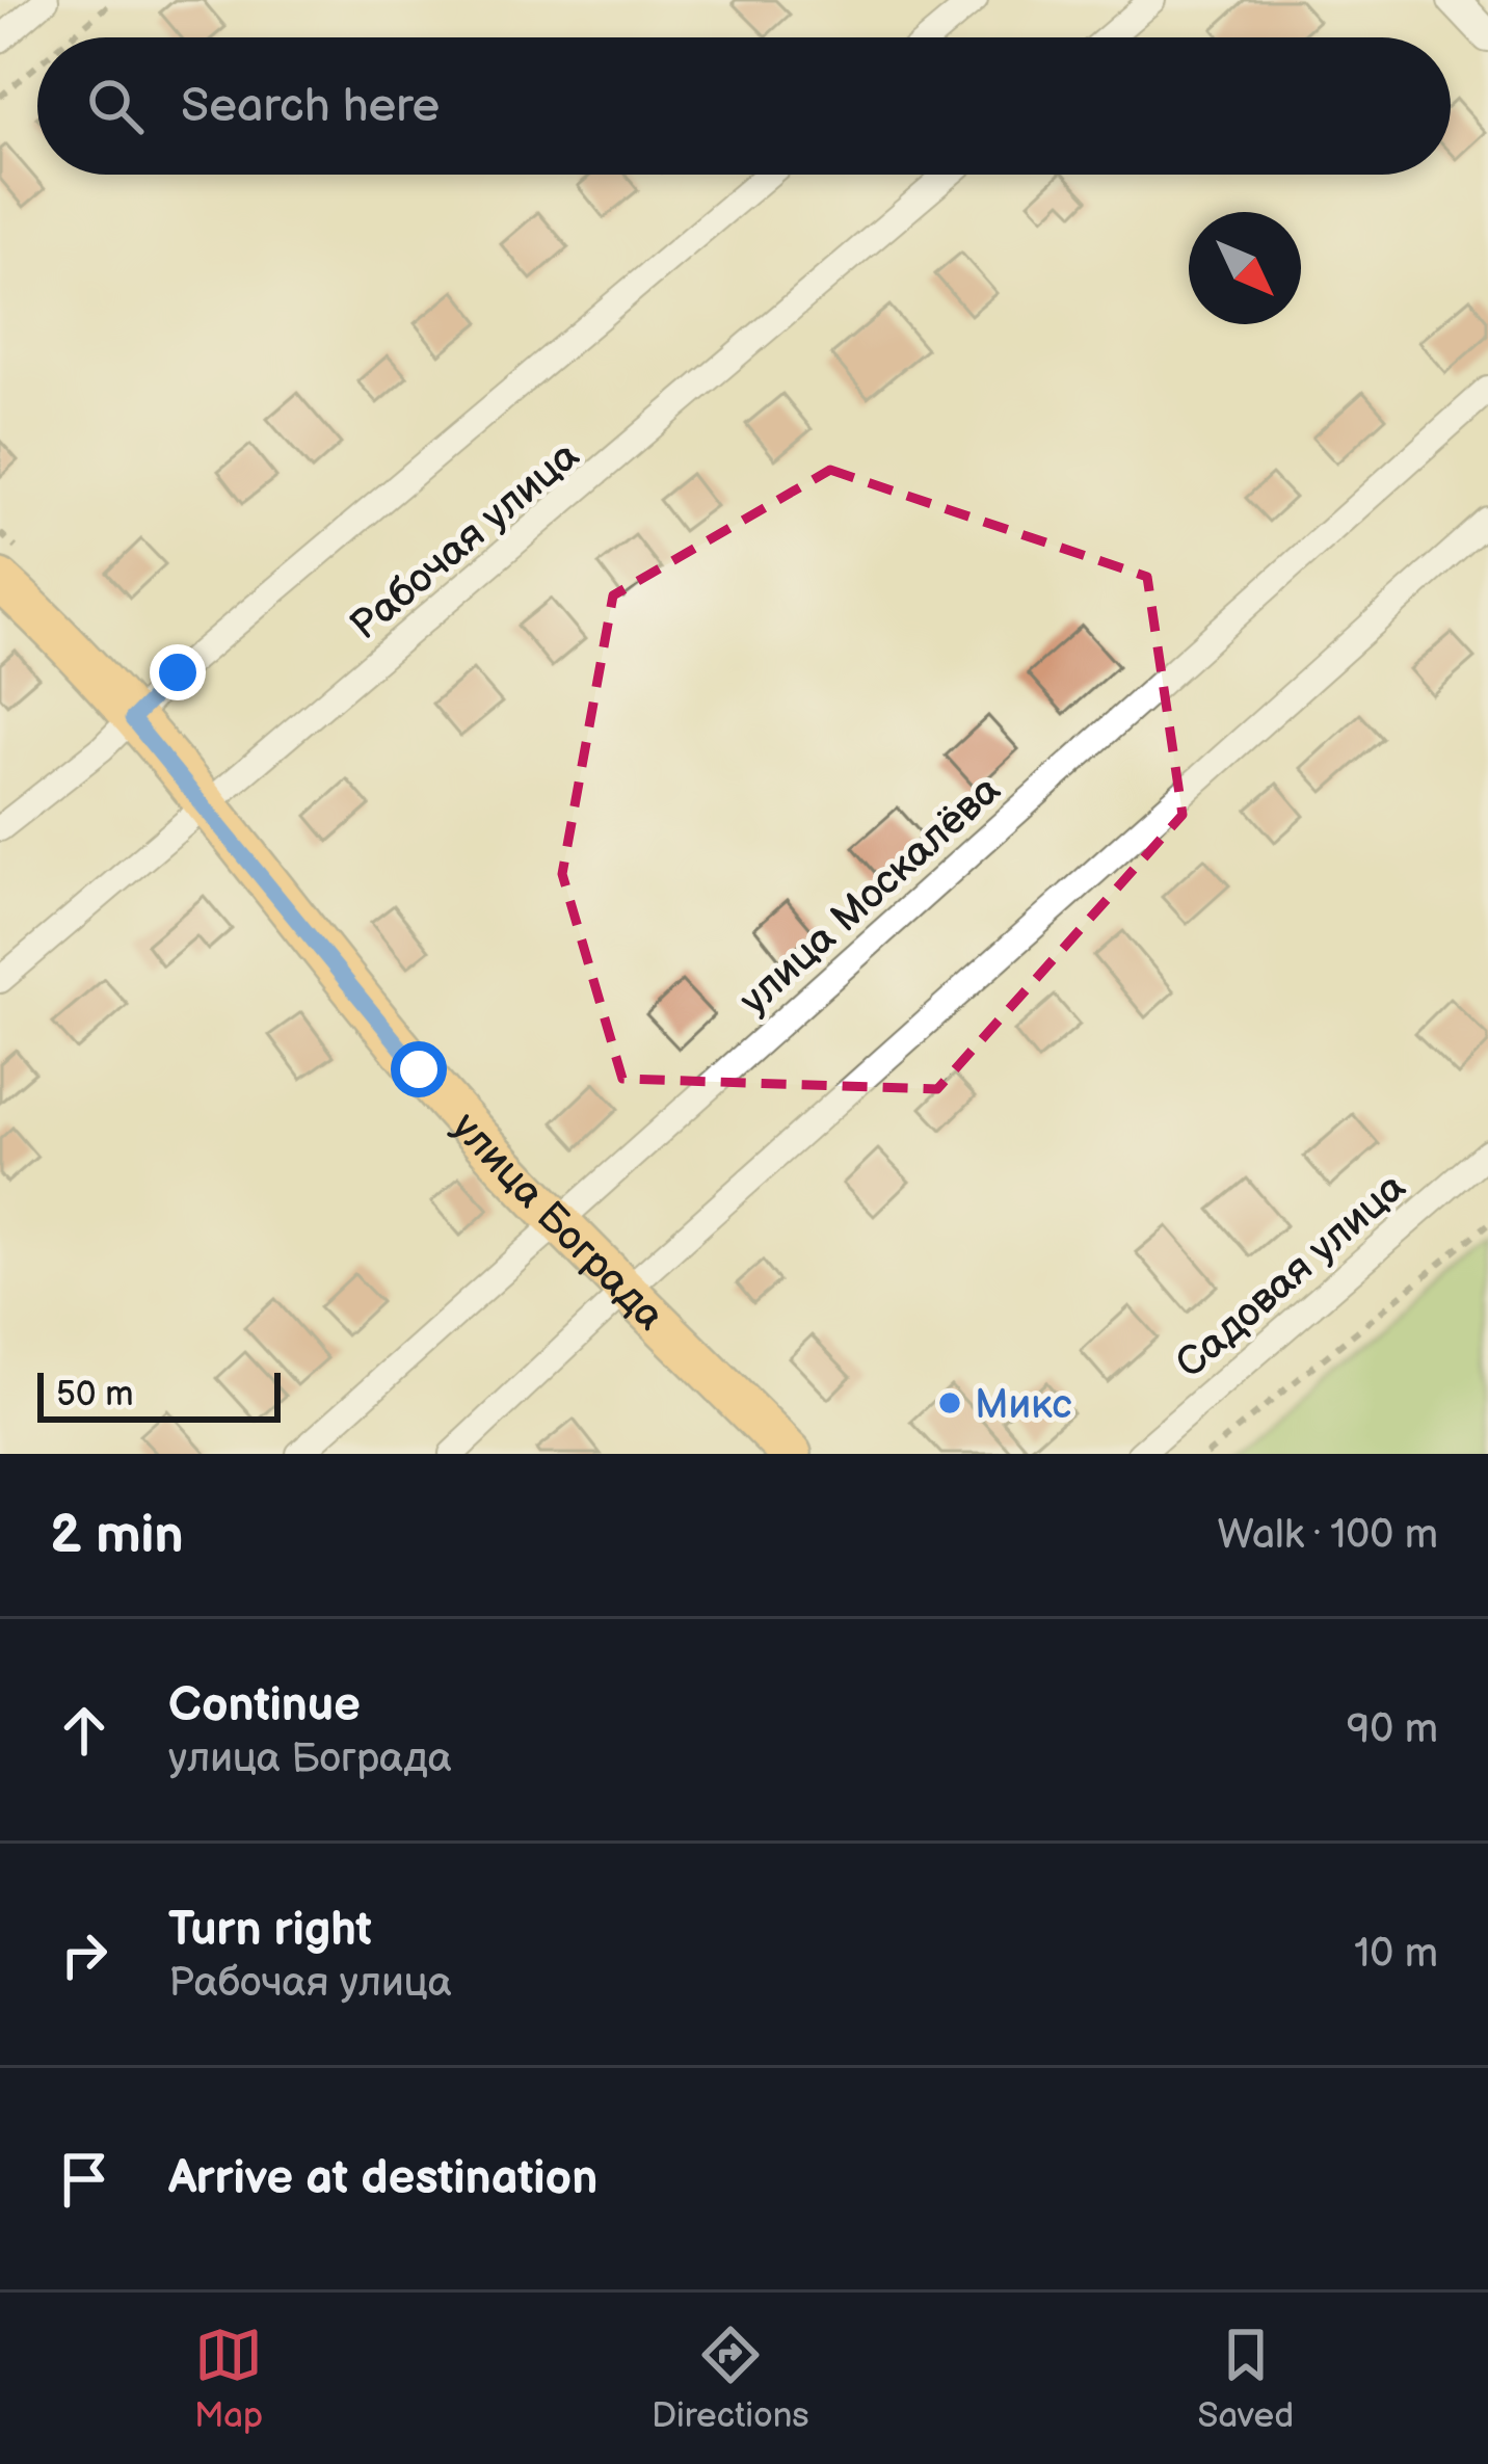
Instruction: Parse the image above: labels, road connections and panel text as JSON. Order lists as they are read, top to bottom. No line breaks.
{"streets":{"main road":["улица Бограда"],"street":["Рабочая улица","улица Москалёва","Садовая улица"]},"crossings":[["Рабочая улица","улица Бограда"],["улица Москалёва","улица Бограда"]],"places":["Микс"],"scale_bar":"50 m","north":"bottom right","page":{"search":"Search here","scale":"50 m","heading":["2 min","Walk · 100 m"],"list":[["Continue","улица Бограда","90 m"],["Turn right","Рабочая улица","10 m"],"Arrive at destination"],"nav":["Map","Directions","Saved"]}}
